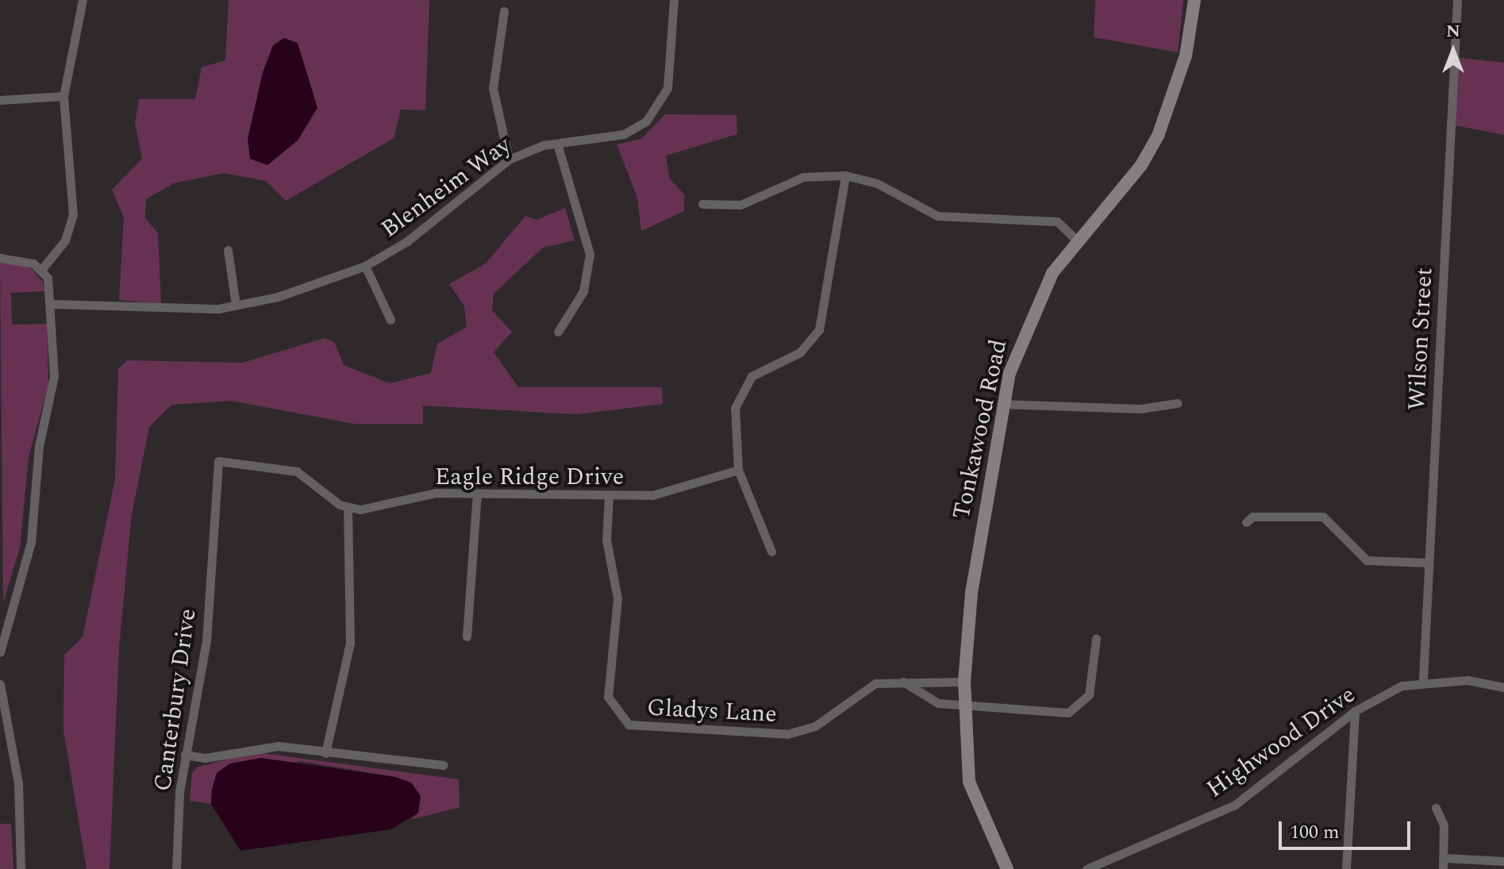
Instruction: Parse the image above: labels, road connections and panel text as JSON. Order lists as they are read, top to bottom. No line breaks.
{"streets":{"street":["Blenheim Way","Wilson Street","Tonkawood Road","Eagle Ridge Drive","Canterbury Drive","Gladys Lane","Highwood Drive"]},"crossings":[["Wilson Street","Highwood Drive"],["Tonkawood Road","Gladys Lane"],["Eagle Ridge Drive","Canterbury Drive"],["Eagle Ridge Drive","Gladys Lane"]],"scale_bar":"100 m","north":"top"}
